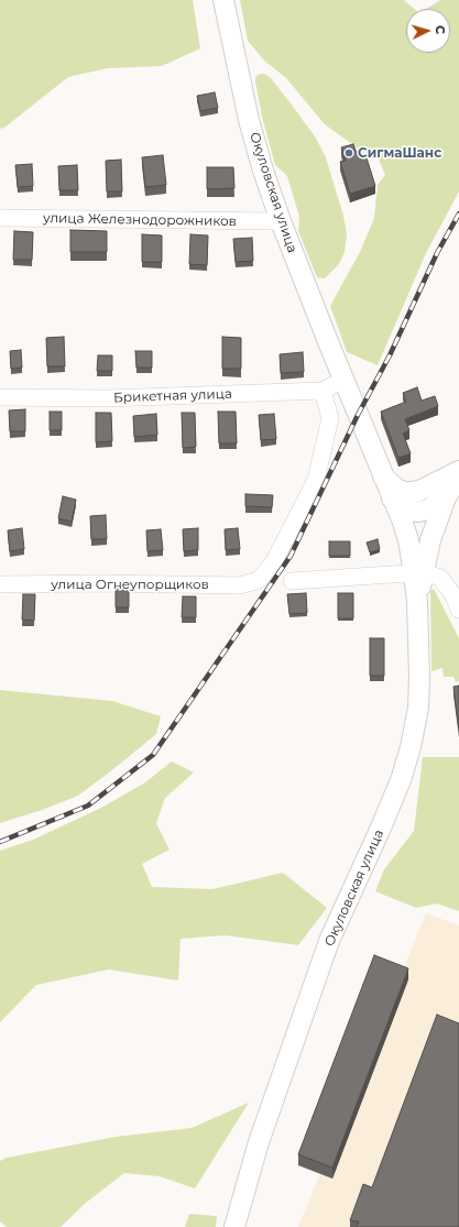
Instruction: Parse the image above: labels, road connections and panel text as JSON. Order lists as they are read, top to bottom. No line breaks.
{"streets":{"main road":["Окуловская улица"],"street":["улица Железнодорожников","Брикетная улица","улица Огнеупорщиков"]},"crossings":[["Окуловская улица","улица Железнодорожников"],["Брикетная улица","улица Огнеупорщиков"]],"places":["СигмаШанс"],"north":"right"}
